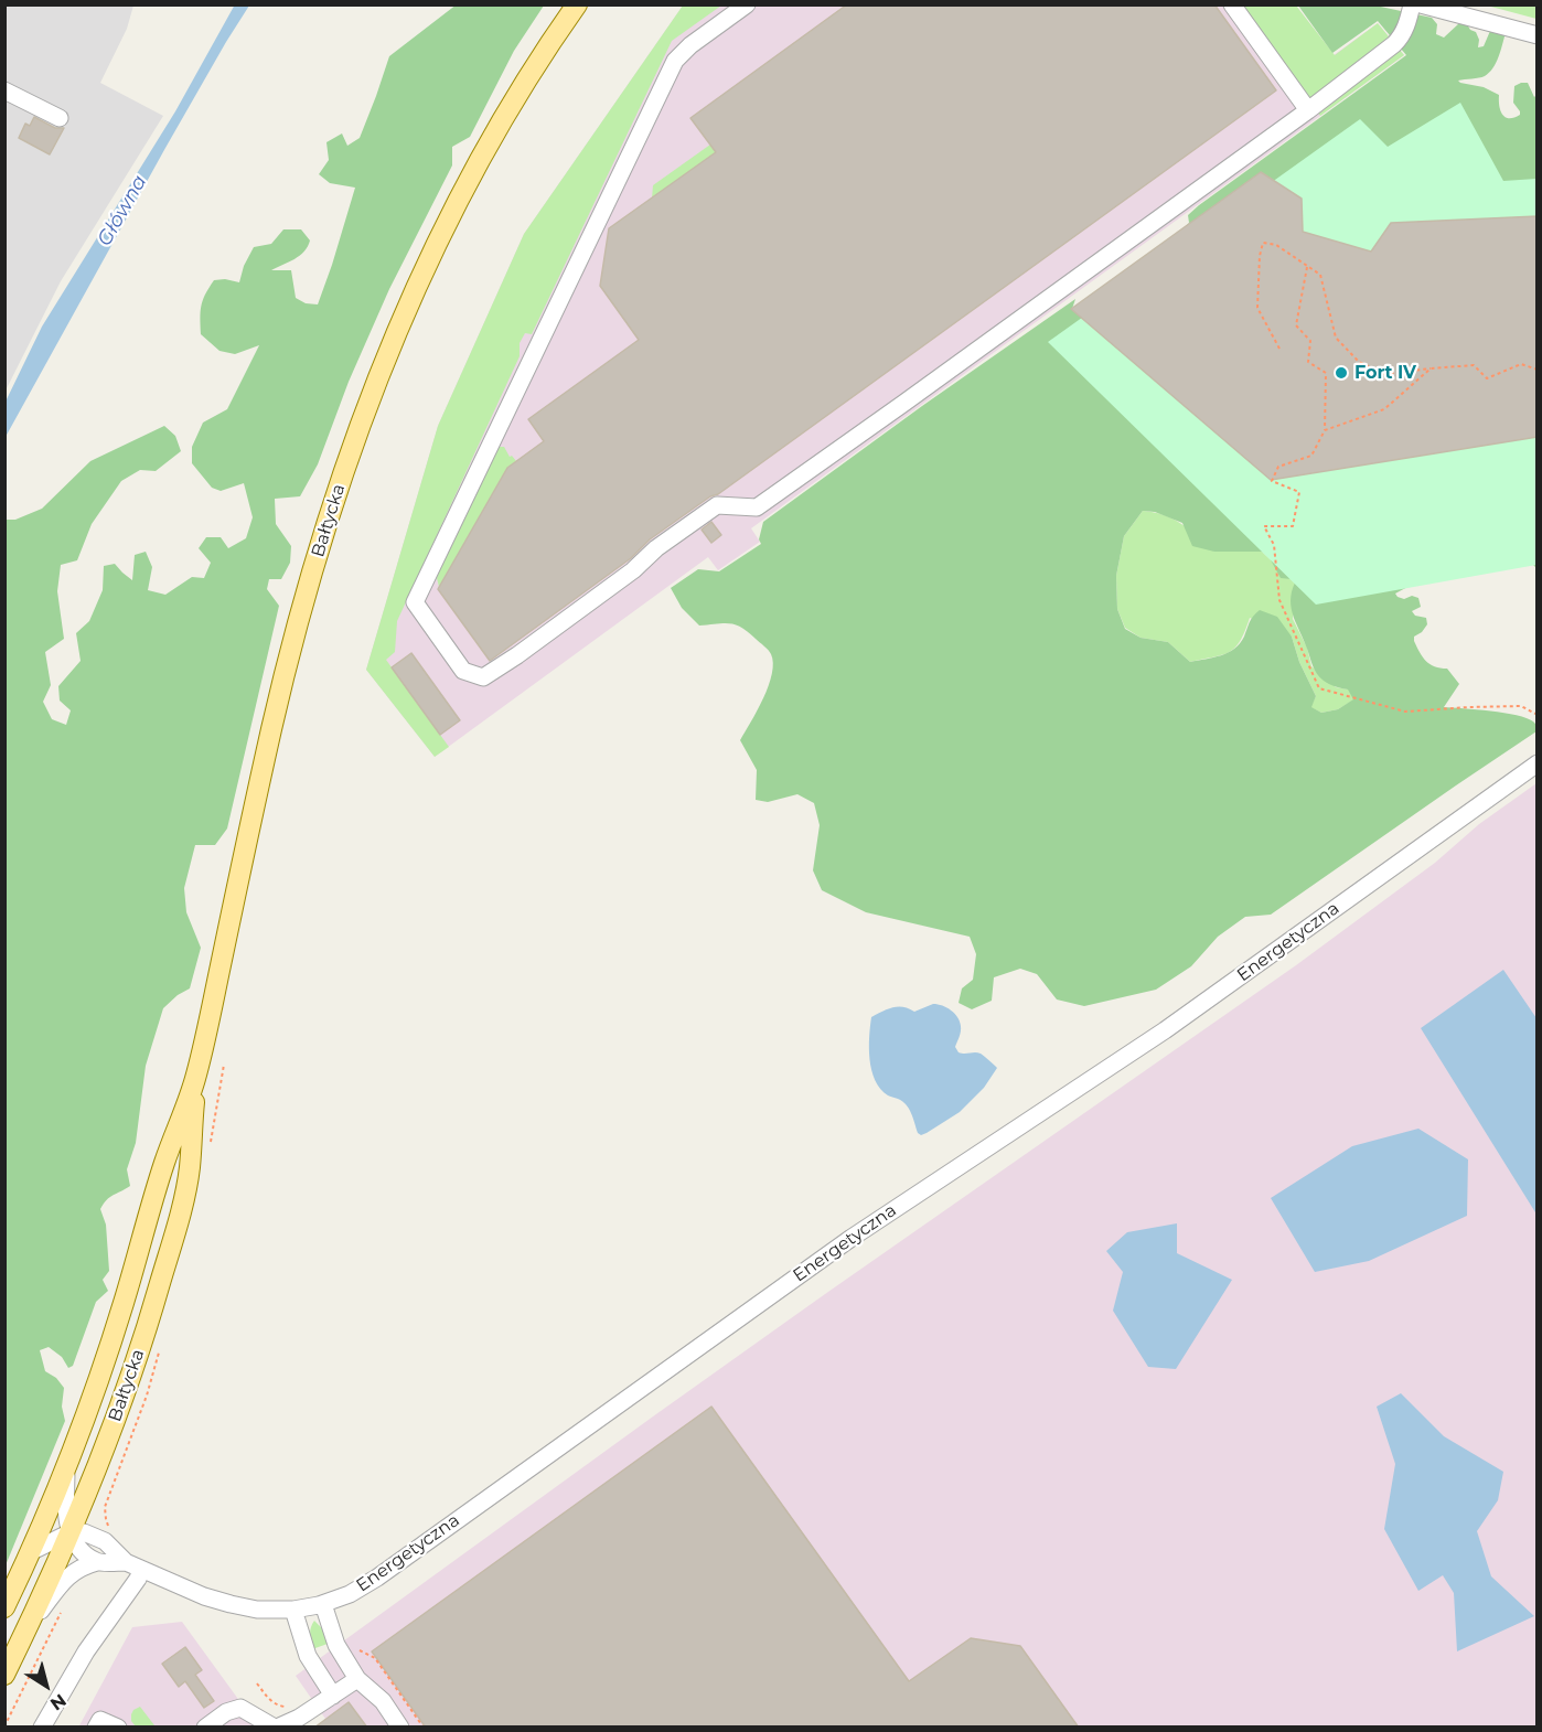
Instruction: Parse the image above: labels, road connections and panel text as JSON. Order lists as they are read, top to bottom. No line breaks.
{"streets":{"main road":["Bałtycka"],"street":["Energetyczna"]},"water":["Główna"],"places":["Fort IV"],"north":"bottom right"}
